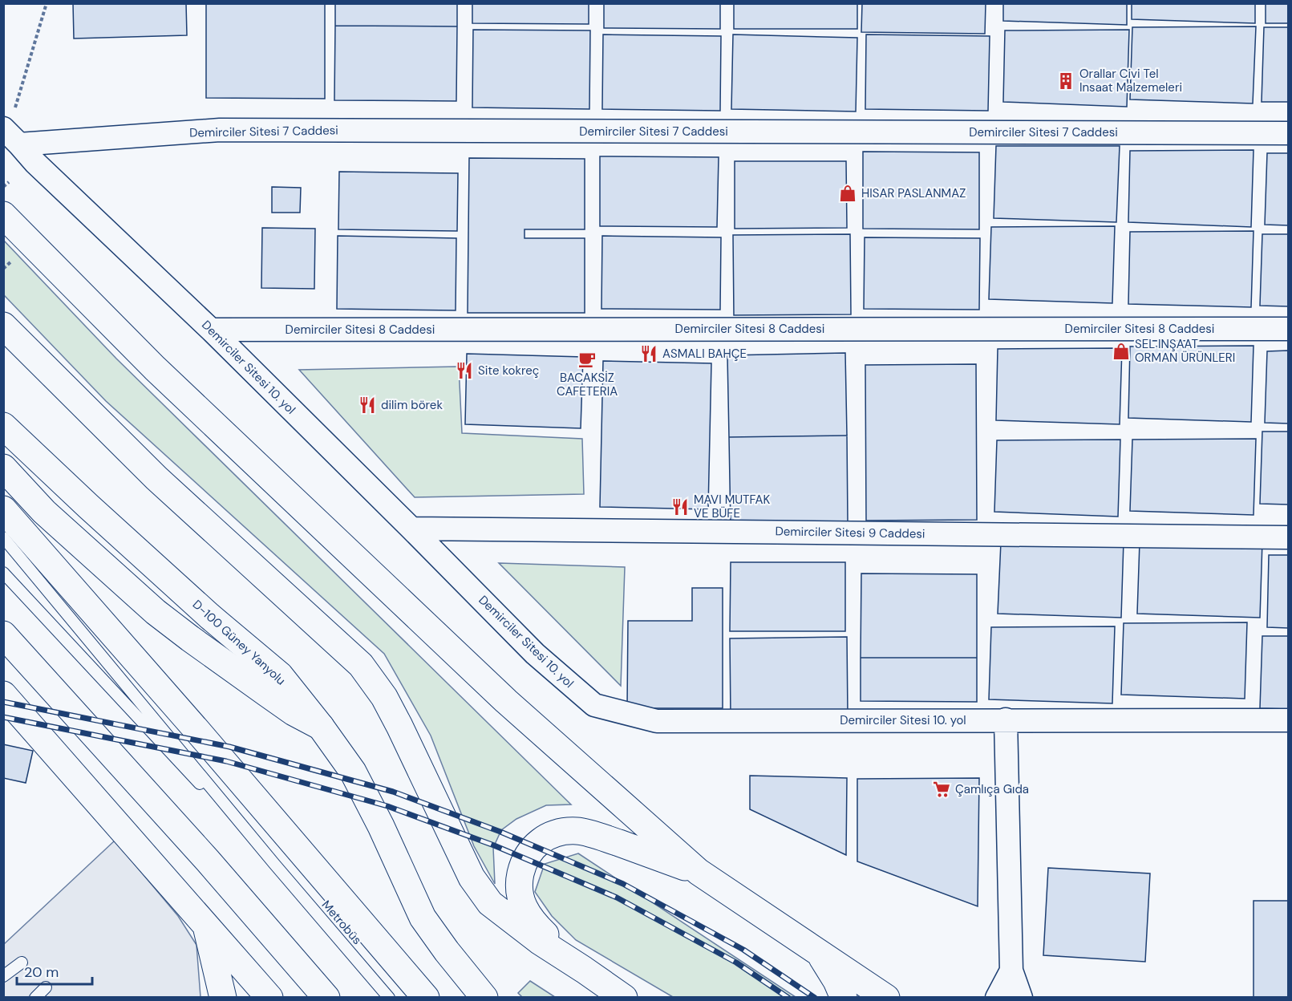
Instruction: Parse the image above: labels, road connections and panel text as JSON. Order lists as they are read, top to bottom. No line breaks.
{"streets":{"main road":["D-100 Güney Yanyolu"],"street":["Demirciler Sitesi 7 Caddesi","Demirciler Sitesi 8 Caddesi","Demirciler Sitesi 10. yol","Demirciler Sitesi 9 Caddesi"],"lane":["Metrobüs"]},"crossings":[["Demirciler Sitesi 7 Caddesi","Demirciler Sitesi 10. yol"],["Demirciler Sitesi 8 Caddesi","Demirciler Sitesi 10. yol"],["Demirciler Sitesi 10. yol","Demirciler Sitesi 9 Caddesi"]],"places":{"building":["Orallar Civi Tel Insaat Malzemeleri"],"shop":["HISAR PASLANMAZ","SEL INŞAAT ORMAN ÜRÜNLERI"],"restaurant":["ASMALI BAHÇE","Site kokreç","dilim börek","MAVI MUTFAK VE BÜFE"],"cafe":["BACAKSİZ CAFETERIA"],"supermarket":["Çamlıça Gıda"]},"scale_bar":"20 m"}
